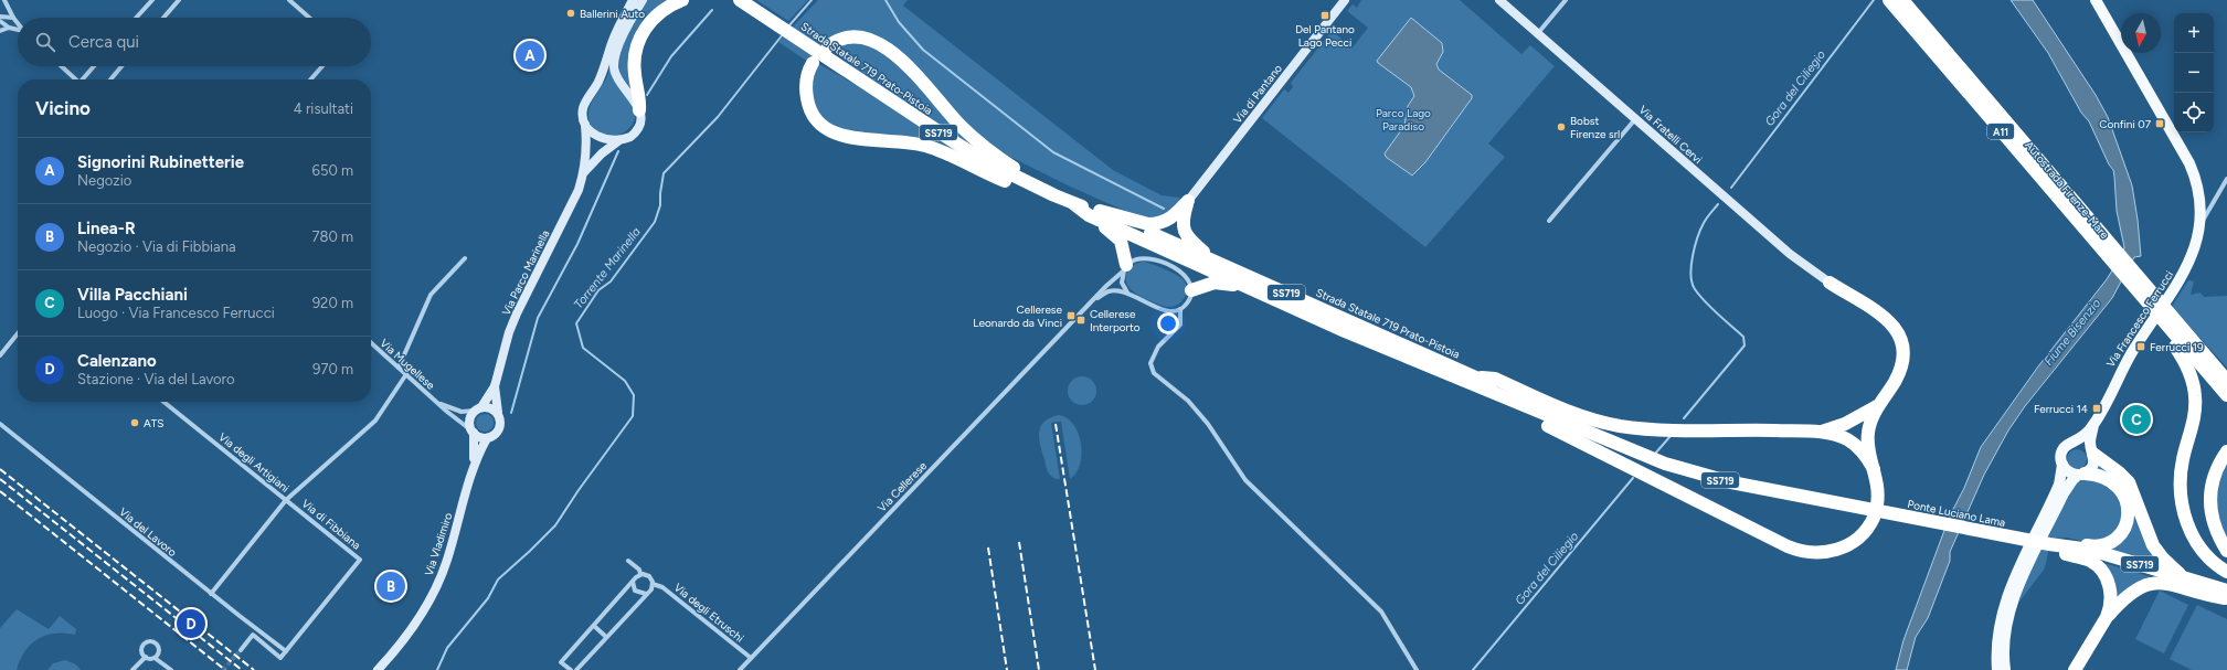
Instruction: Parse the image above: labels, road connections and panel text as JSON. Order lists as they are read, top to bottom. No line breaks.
{"streets":{"highway":["Strada Statale 719 Prato-Pistoia","A11","SS719","Autostrada Firenze-Mare","Ponte Luciano Lama"],"main road":["Via di Pantano","Via Fratelli Cervi","Via Parco Marinella","Via Francesco Ferrucci","Via Vladimiro"],"street":["Via Mugellese","Via degli Artigiani","Via Cellerese","Via di Fibbiana","Via del Lavoro","Via degli Etruschi"]},"crossings":[["Strada Statale 719 Prato-Pistoia","Ponte Luciano Lama"],["SS719","Ponte Luciano Lama"],["Via Parco Marinella","Via Mugellese"],["Via Parco Marinella","Via Vladimiro"],["Via Mugellese","Via di Fibbiana"],["Via Mugellese","Via Vladimiro"],["Via degli Artigiani","Via di Fibbiana"],["Via degli Artigiani","Via del Lavoro"],["Via Cellerese","Via degli Etruschi"],["Via di Fibbiana","Via del Lavoro"]],"water":["Gora del Ciliegio","Torrente Marinella","Fiume Bisenzio"],"parks":["Parco Lago Paradiso"],"places":{"other":["Ballerini Auto","Bobst Firenze srl","ATS"],"transit":["Del Pantano Lago Pecci","Confini 07","Cellerese Leonardo da Vinci","Cellerese Interporto","Ferrucci 19","Ferrucci 14"]},"north":"bottom","page":{"map_buttons":["+","−"],"search":"Cerca qui","pins":["A","C","B","D"],"heading":["Vicino","4 risultati"],"list":[{"mark":"A","name":"Signorini Rubinetterie","note":"Negozio","value":"650 m"},{"mark":"B","name":"Linea-R","note":"Negozio · Via di Fibbiana","value":"780 m"},{"mark":"C","name":"Villa Pacchiani","note":"Luogo · Via Francesco Ferrucci","value":"920 m"},{"mark":"D","name":"Calenzano","note":"Stazione · Via del Lavoro","value":"970 m"}]}}
